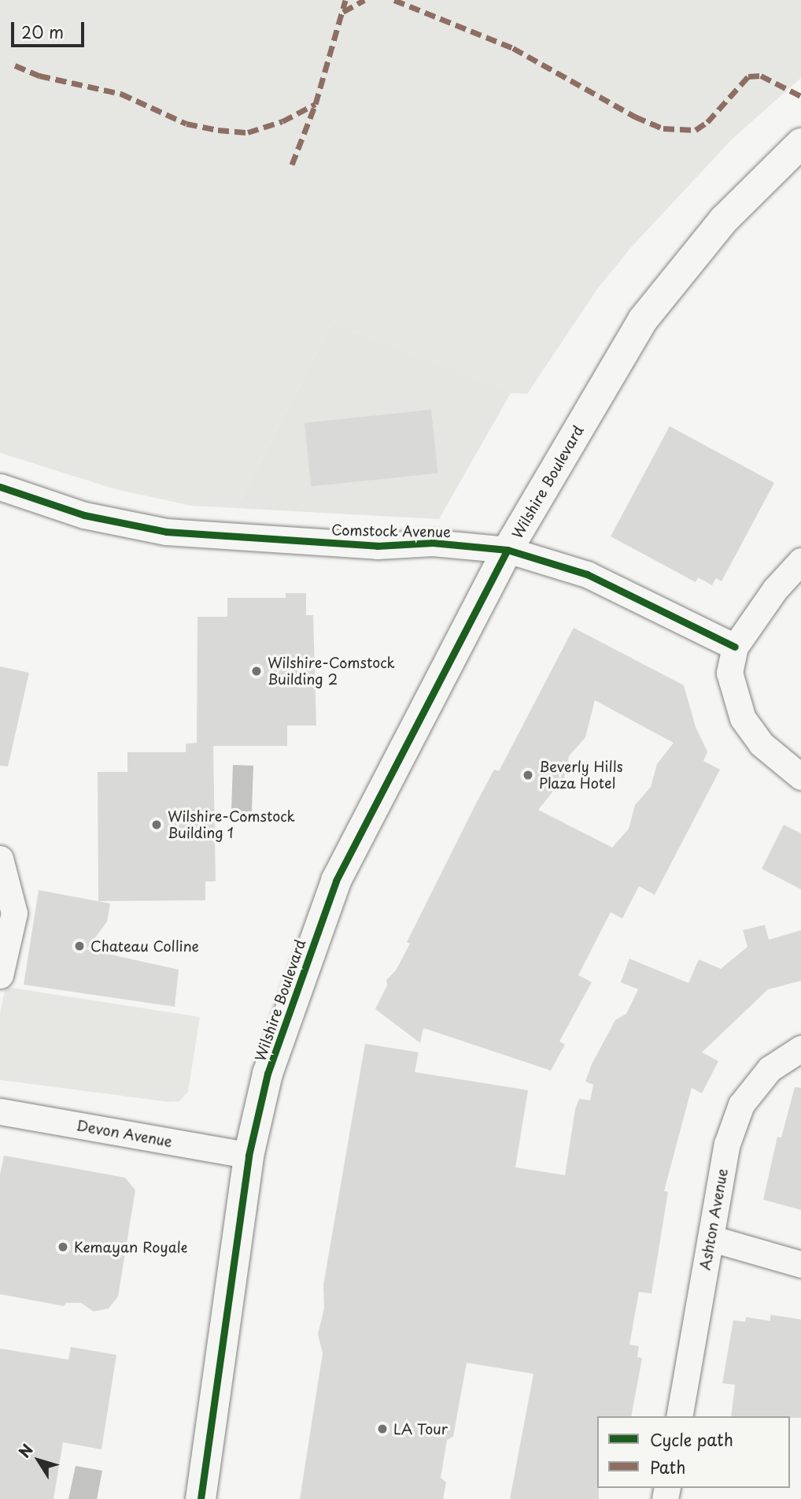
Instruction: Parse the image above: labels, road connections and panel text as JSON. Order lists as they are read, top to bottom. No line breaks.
{"streets":{"main road":["Wilshire Boulevard"],"street":["Comstock Avenue","Devon Avenue","Ashton Avenue"]},"crossings":[["Wilshire Boulevard","Comstock Avenue"],["Wilshire Boulevard","Devon Avenue"]],"places":["Wilshire-Comstock Building 2","Beverly Hills Plaza Hotel","Wilshire-Comstock Building 1","Chateau Colline","Kemayan Royale","LA Tour"],"legend":["Cycle path","Path"],"scale_bar":"20 m","north":"top left"}
